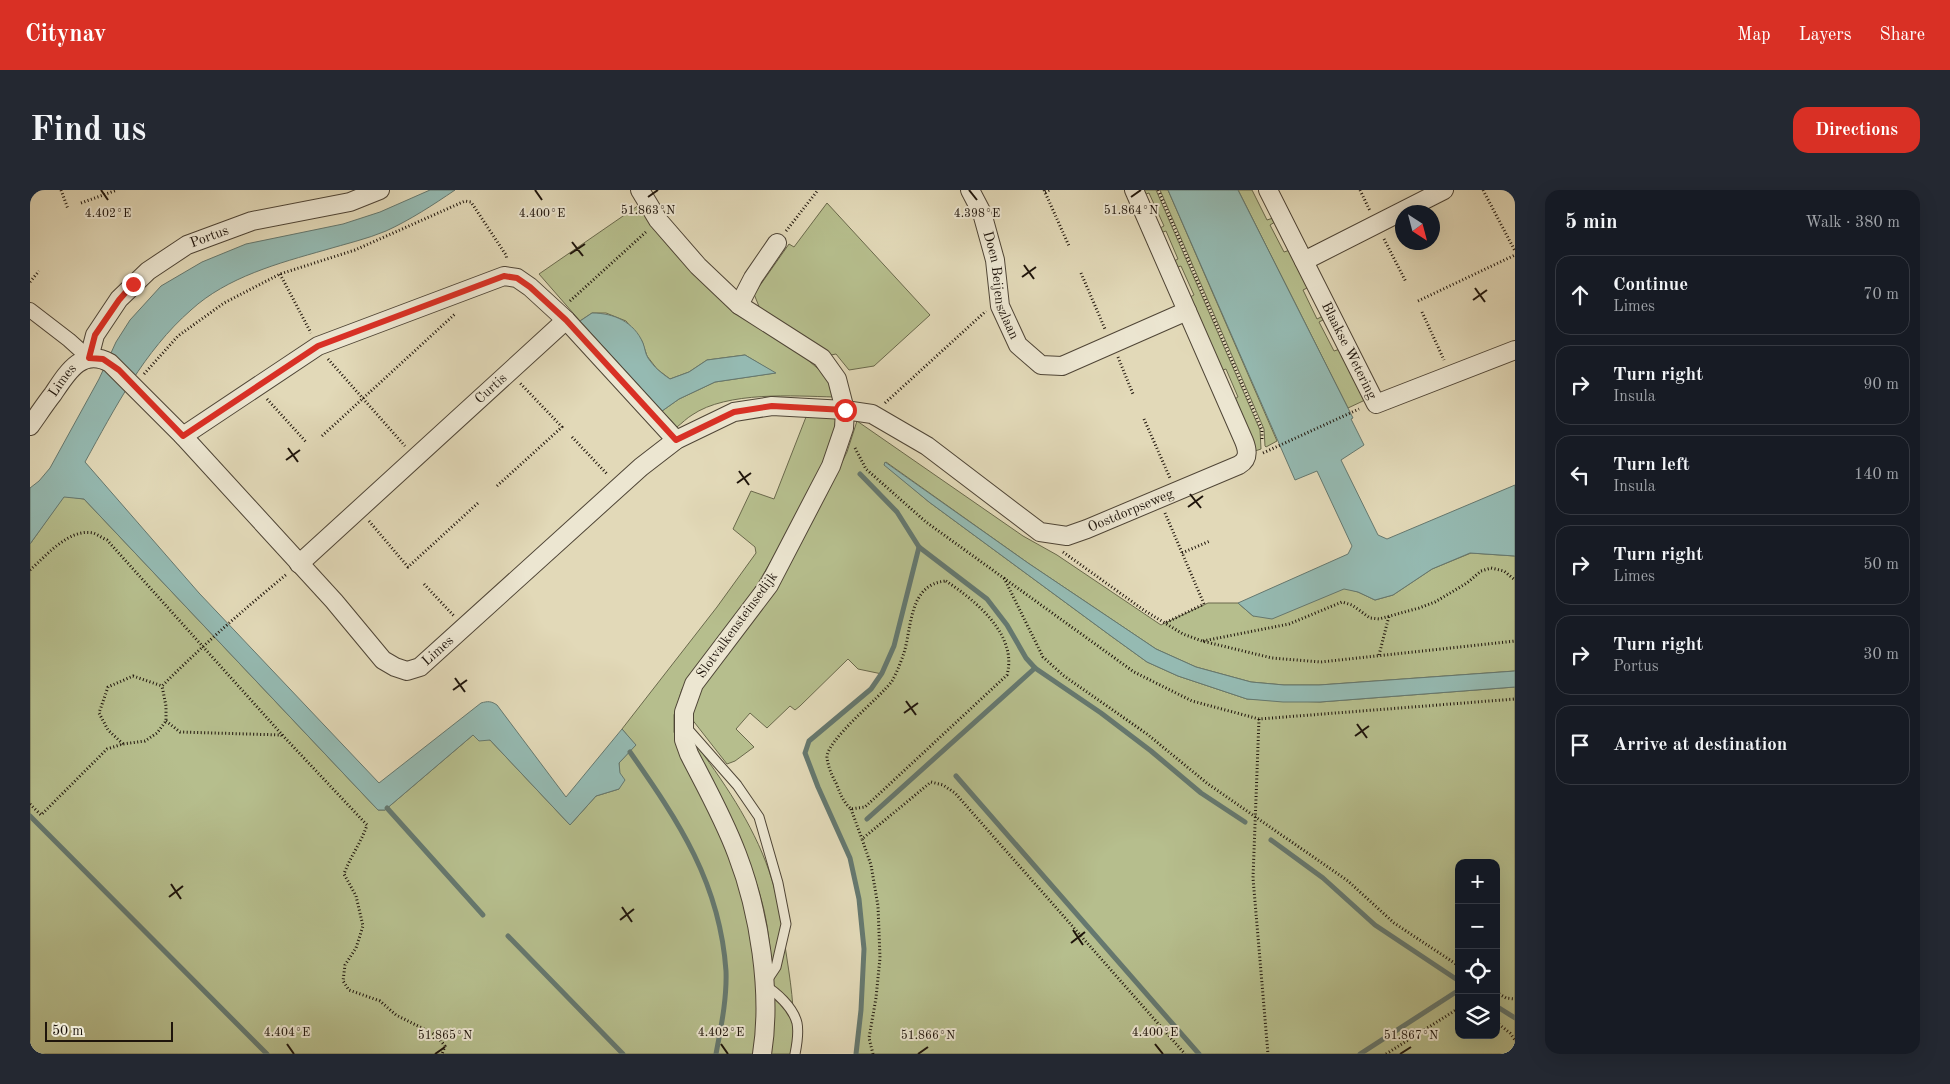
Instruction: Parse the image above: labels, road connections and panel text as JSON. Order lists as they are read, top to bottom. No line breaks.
{"streets":{"street":["Portus","Doen Beijenszlaan","Blaakse Wetering","Limes","Curtis","Oostdorpseweg","Slotvalkensteinsedijk"]},"crossings":[["Portus","Limes"],["Doen Beijenszlaan","Oostdorpseweg"],["Limes","Curtis"],["Limes","Oostdorpseweg"],["Limes","Slotvalkensteinsedijk"]],"scale_bar":"50 m","north":"bottom right","page":{"header":"Citynav","nav":["Map","Layers","Share"],"buttons":"Directions","title":"Find us","heading":["5 min","Walk · 380 m"],"list":[["Continue","Limes","70 m"],["Turn right","Insula","90 m"],["Turn left","Insula","140 m"],["Turn right","Limes","50 m"],["Turn right","Portus","30 m"],"Arrive at destination"],"map_buttons":["+","−"],"scale":"50 m"},"coordinates":["51.863°N","51.864°N","4.402°E","4.400°E","4.398°E","4.404°E","51.865°N","51.866°N","51.867°N"]}
